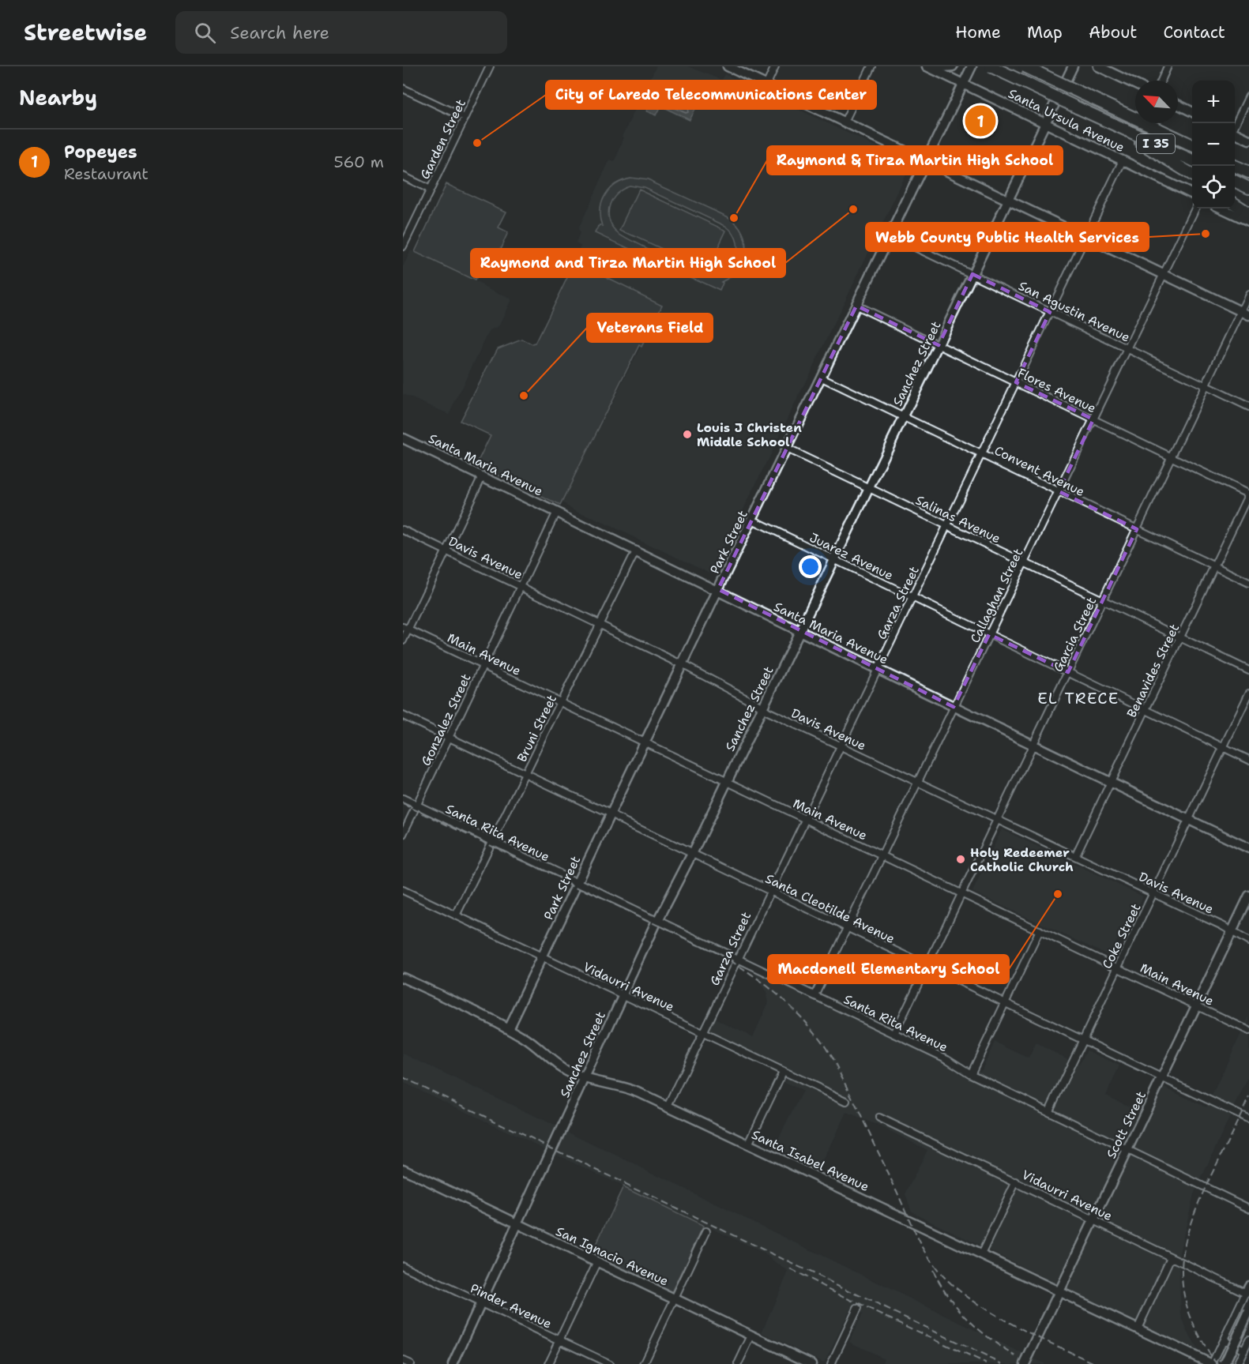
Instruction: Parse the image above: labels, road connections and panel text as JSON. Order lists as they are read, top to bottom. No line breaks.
{"streets":{"highway":["I 35"],"main road":["Santa Ursula Avenue","Sanchez Street","Santa Maria Avenue","Park Street","Scott Street","Santa Isabel Avenue","San Ignacio Avenue"],"street":["Garden Street","San Agustin Avenue","Flores Avenue","Convent Avenue","Salinas Avenue","Juarez Avenue","Davis Avenue","Callaghan Street","Garza Street","Garcia Street","Main Avenue","Benavides Street","Gonzalez Street","Bruni Street","Santa Rita Avenue","Santa Cleotilde Avenue","Coke Street","Vidaurri Avenue","Pinder Avenue"]},"crossings":[["Santa Ursula Avenue","Sanchez Street"],["Santa Ursula Avenue","Park Street"],["Santa Ursula Avenue","Garza Street"],["San Agustin Avenue","Sanchez Street"],["San Agustin Avenue","Park Street"],["San Agustin Avenue","Callaghan Street"],["San Agustin Avenue","Garza Street"],["San Agustin Avenue","Garcia Street"],["Sanchez Street","Flores Avenue"],["Sanchez Street","Santa Maria Avenue"],["Sanchez Street","Convent Avenue"],["Sanchez Street","Salinas Avenue"],["Sanchez Street","Juarez Avenue"],["Sanchez Street","Davis Avenue"],["Sanchez Street","Main Avenue"],["Sanchez Street","Santa Rita Avenue"],["Sanchez Street","Santa Cleotilde Avenue"],["Sanchez Street","Vidaurri Avenue"],["Sanchez Street","Santa Isabel Avenue"],["Sanchez Street","San Ignacio Avenue"],["Sanchez Street","Pinder Avenue"],["Flores Avenue","Park Street"],["Flores Avenue","Callaghan Street"],["Flores Avenue","Garza Street"],["Flores Avenue","Garcia Street"],["Flores Avenue","Benavides Street"],["Santa Maria Avenue","Park Street"],["Santa Maria Avenue","Callaghan Street"],["Santa Maria Avenue","Garza Street"],["Santa Maria Avenue","Garcia Street"],["Santa Maria Avenue","Benavides Street"],["Santa Maria Avenue","Gonzalez Street"],["Santa Maria Avenue","Bruni Street"],["Santa Maria Avenue","Coke Street"],["Convent Avenue","Park Street"],["Convent Avenue","Callaghan Street"],["Convent Avenue","Garza Street"],["Convent Avenue","Garcia Street"],["Convent Avenue","Benavides Street"],["Salinas Avenue","Park Street"],["Salinas Avenue","Callaghan Street"],["Salinas Avenue","Garza Street"],["Salinas Avenue","Garcia Street"],["Salinas Avenue","Benavides Street"],["Park Street","Juarez Avenue"],["Park Street","Davis Avenue"],["Park Street","Main Avenue"],["Park Street","Santa Rita Avenue"],["Park Street","Santa Cleotilde Avenue"],["Park Street","Vidaurri Avenue"],["Park Street","Santa Isabel Avenue"],["Juarez Avenue","Callaghan Street"],["Juarez Avenue","Garza Street"],["Juarez Avenue","Garcia Street"],["Juarez Avenue","Benavides Street"],["Juarez Avenue","Coke Street"],["Davis Avenue","Callaghan Street"],["Davis Avenue","Garza Street"],["Davis Avenue","Garcia Street"],["Davis Avenue","Benavides Street"],["Davis Avenue","Gonzalez Street"],["Davis Avenue","Bruni Street"],["Davis Avenue","Coke Street"],["Davis Avenue","Scott Street"],["Callaghan Street","Main Avenue"],["Callaghan Street","Santa Rita Avenue"],["Callaghan Street","Santa Cleotilde Avenue"],["Garza Street","Main Avenue"],["Garza Street","Santa Rita Avenue"],["Garza Street","Santa Cleotilde Avenue"],["Garza Street","Vidaurri Avenue"],["Garza Street","Santa Isabel Avenue"],["Garcia Street","Main Avenue"],["Garcia Street","Santa Rita Avenue"],["Garcia Street","Santa Cleotilde Avenue"],["Main Avenue","Gonzalez Street"],["Main Avenue","Bruni Street"],["Main Avenue","Coke Street"],["Main Avenue","Scott Street"],["Gonzalez Street","Santa Rita Avenue"],["Gonzalez Street","Santa Cleotilde Avenue"],["Bruni Street","Santa Rita Avenue"],["Bruni Street","Santa Cleotilde Avenue"],["Bruni Street","Vidaurri Avenue"],["Santa Rita Avenue","Coke Street"],["Santa Rita Avenue","Scott Street"],["Santa Cleotilde Avenue","Coke Street"],["Santa Cleotilde Avenue","Scott Street"],["Vidaurri Avenue","Scott Street"],["Scott Street","Santa Isabel Avenue"]],"districts":["EL TRECE"],"places":["City of Laredo Telecommunications Center","Raymond and Tirza Martin High School","Raymond & Tirza Martin High School","Webb County Public Health Services","Veterans Field","Louis J Christen Middle School","Holy Redeemer Catholic Church","Macdonell Elementary School"],"north":"top left","page":{"header":"Streetwise","search":"Search here","nav":["Home","Map","About","Contact"],"heading":"Nearby","map_buttons":["+","−"],"pins":"1","list":[{"mark":"1","name":"Popeyes","note":"Restaurant","value":"560 m"}]}}
